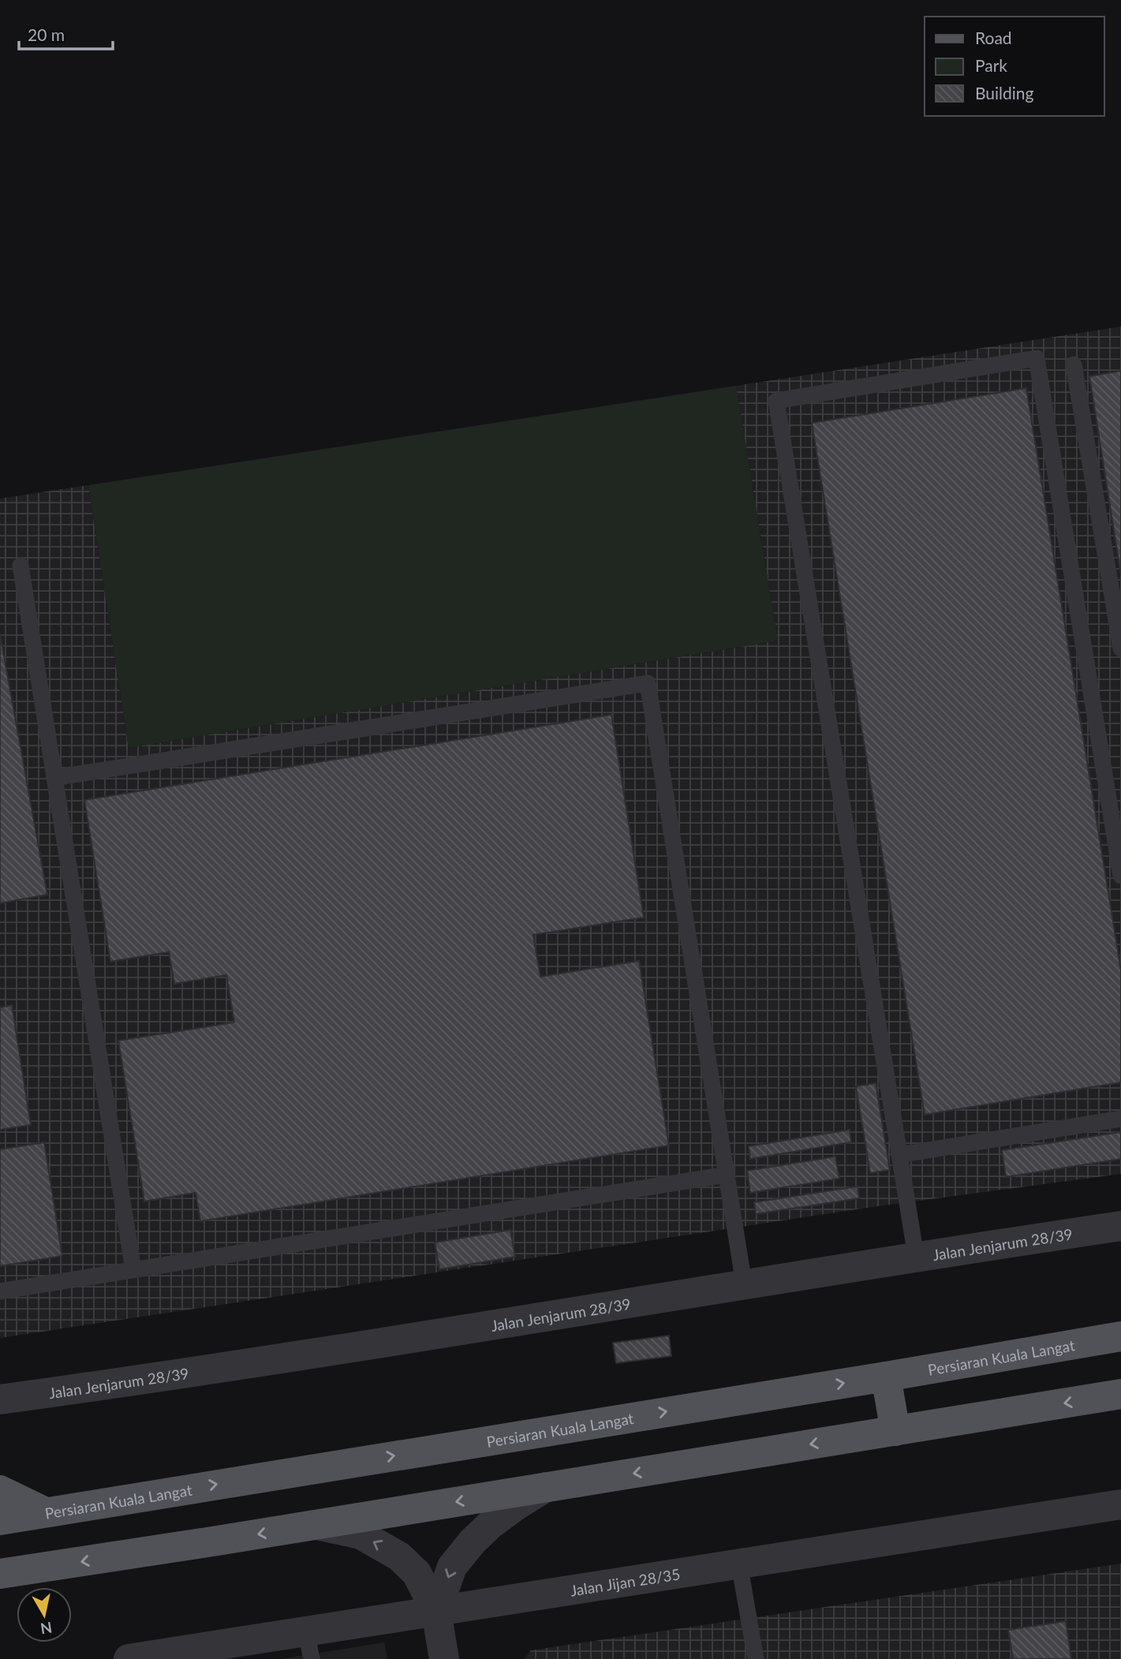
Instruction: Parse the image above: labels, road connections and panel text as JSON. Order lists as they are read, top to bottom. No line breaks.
{"streets":{"main road":["Persiaran Kuala Langat"],"street":["Jalan Jenjarum 28/39","Jalan Jijan 28/35"]},"legend":["Road","Park","Building"],"scale_bar":"20 m","north":"bottom"}
